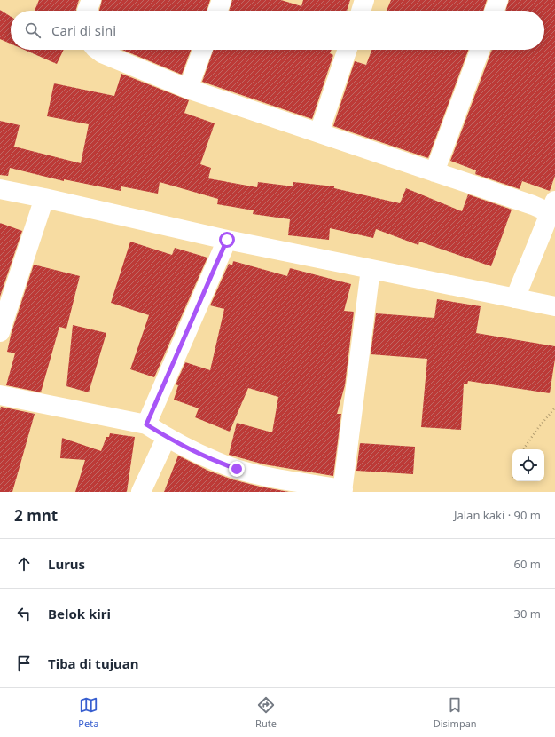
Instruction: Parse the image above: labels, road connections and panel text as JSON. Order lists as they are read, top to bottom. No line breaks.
{"page":{"search":"Cari di sini","heading":["2 mnt","Jalan kaki · 90 m"],"list":[["Lurus","60 m"],["Belok kiri","30 m"],"Tiba di tujuan"],"nav":["Peta","Rute","Disimpan"]}}
